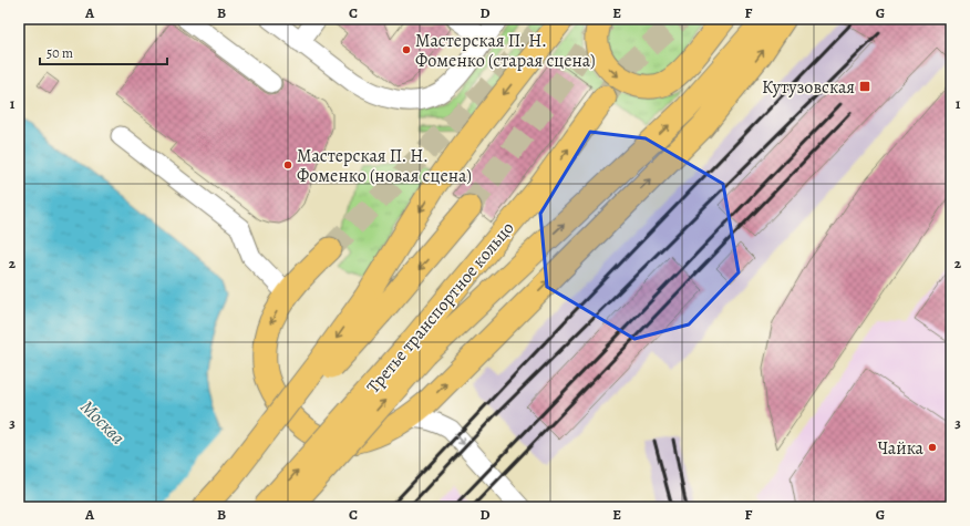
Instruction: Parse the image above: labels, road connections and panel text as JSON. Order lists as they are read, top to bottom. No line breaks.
{"streets":{"main road":["Третье транспортное кольцо"]},"water":["Москва"],"places":{"other":["Мастерская П. Н. Фоменко (старая сцена)","Мастерская П. Н. Фоменко (новая сцена)","Чайка"],"transit":["Кутузовская"]},"scale_bar":"50 m","grid":{"columns":["A","B","C","D","E","F","G"],"rows":["1","2","3"]}}
